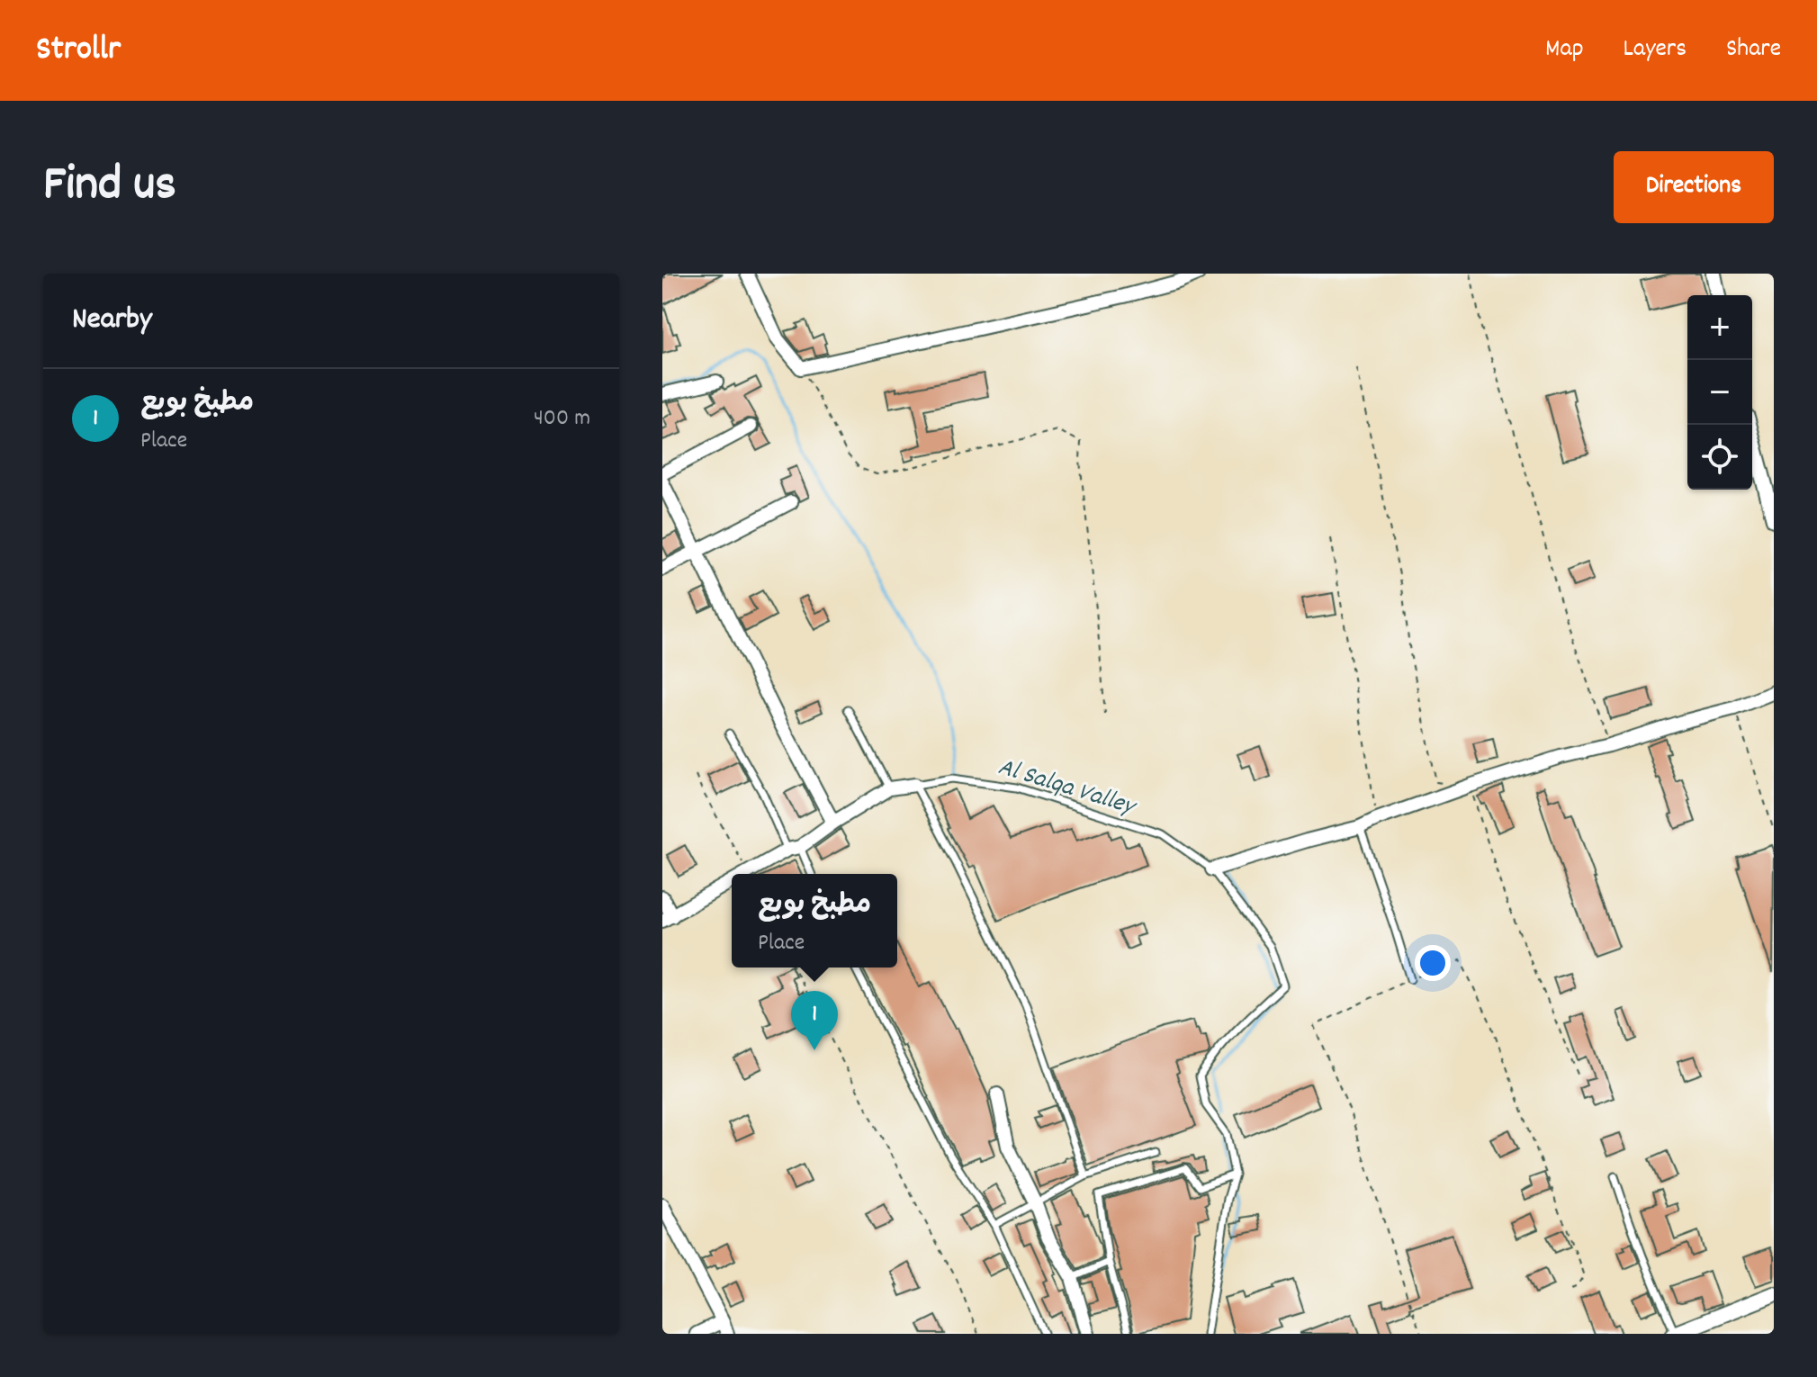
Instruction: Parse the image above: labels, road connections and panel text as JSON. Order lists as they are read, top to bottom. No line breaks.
{"water":["Al Salqa Valley"],"page":{"header":"Strollr","nav":["Map","Layers","Share"],"title":"Find us","buttons":"Directions","heading":"Nearby","map_buttons":["+","−"],"list":[{"mark":"1","name":"مطبخ بوبع","note":"Place","value":"400 m"}],"popup":["مطبخ بوبع","Place"],"pins":"1"}}
